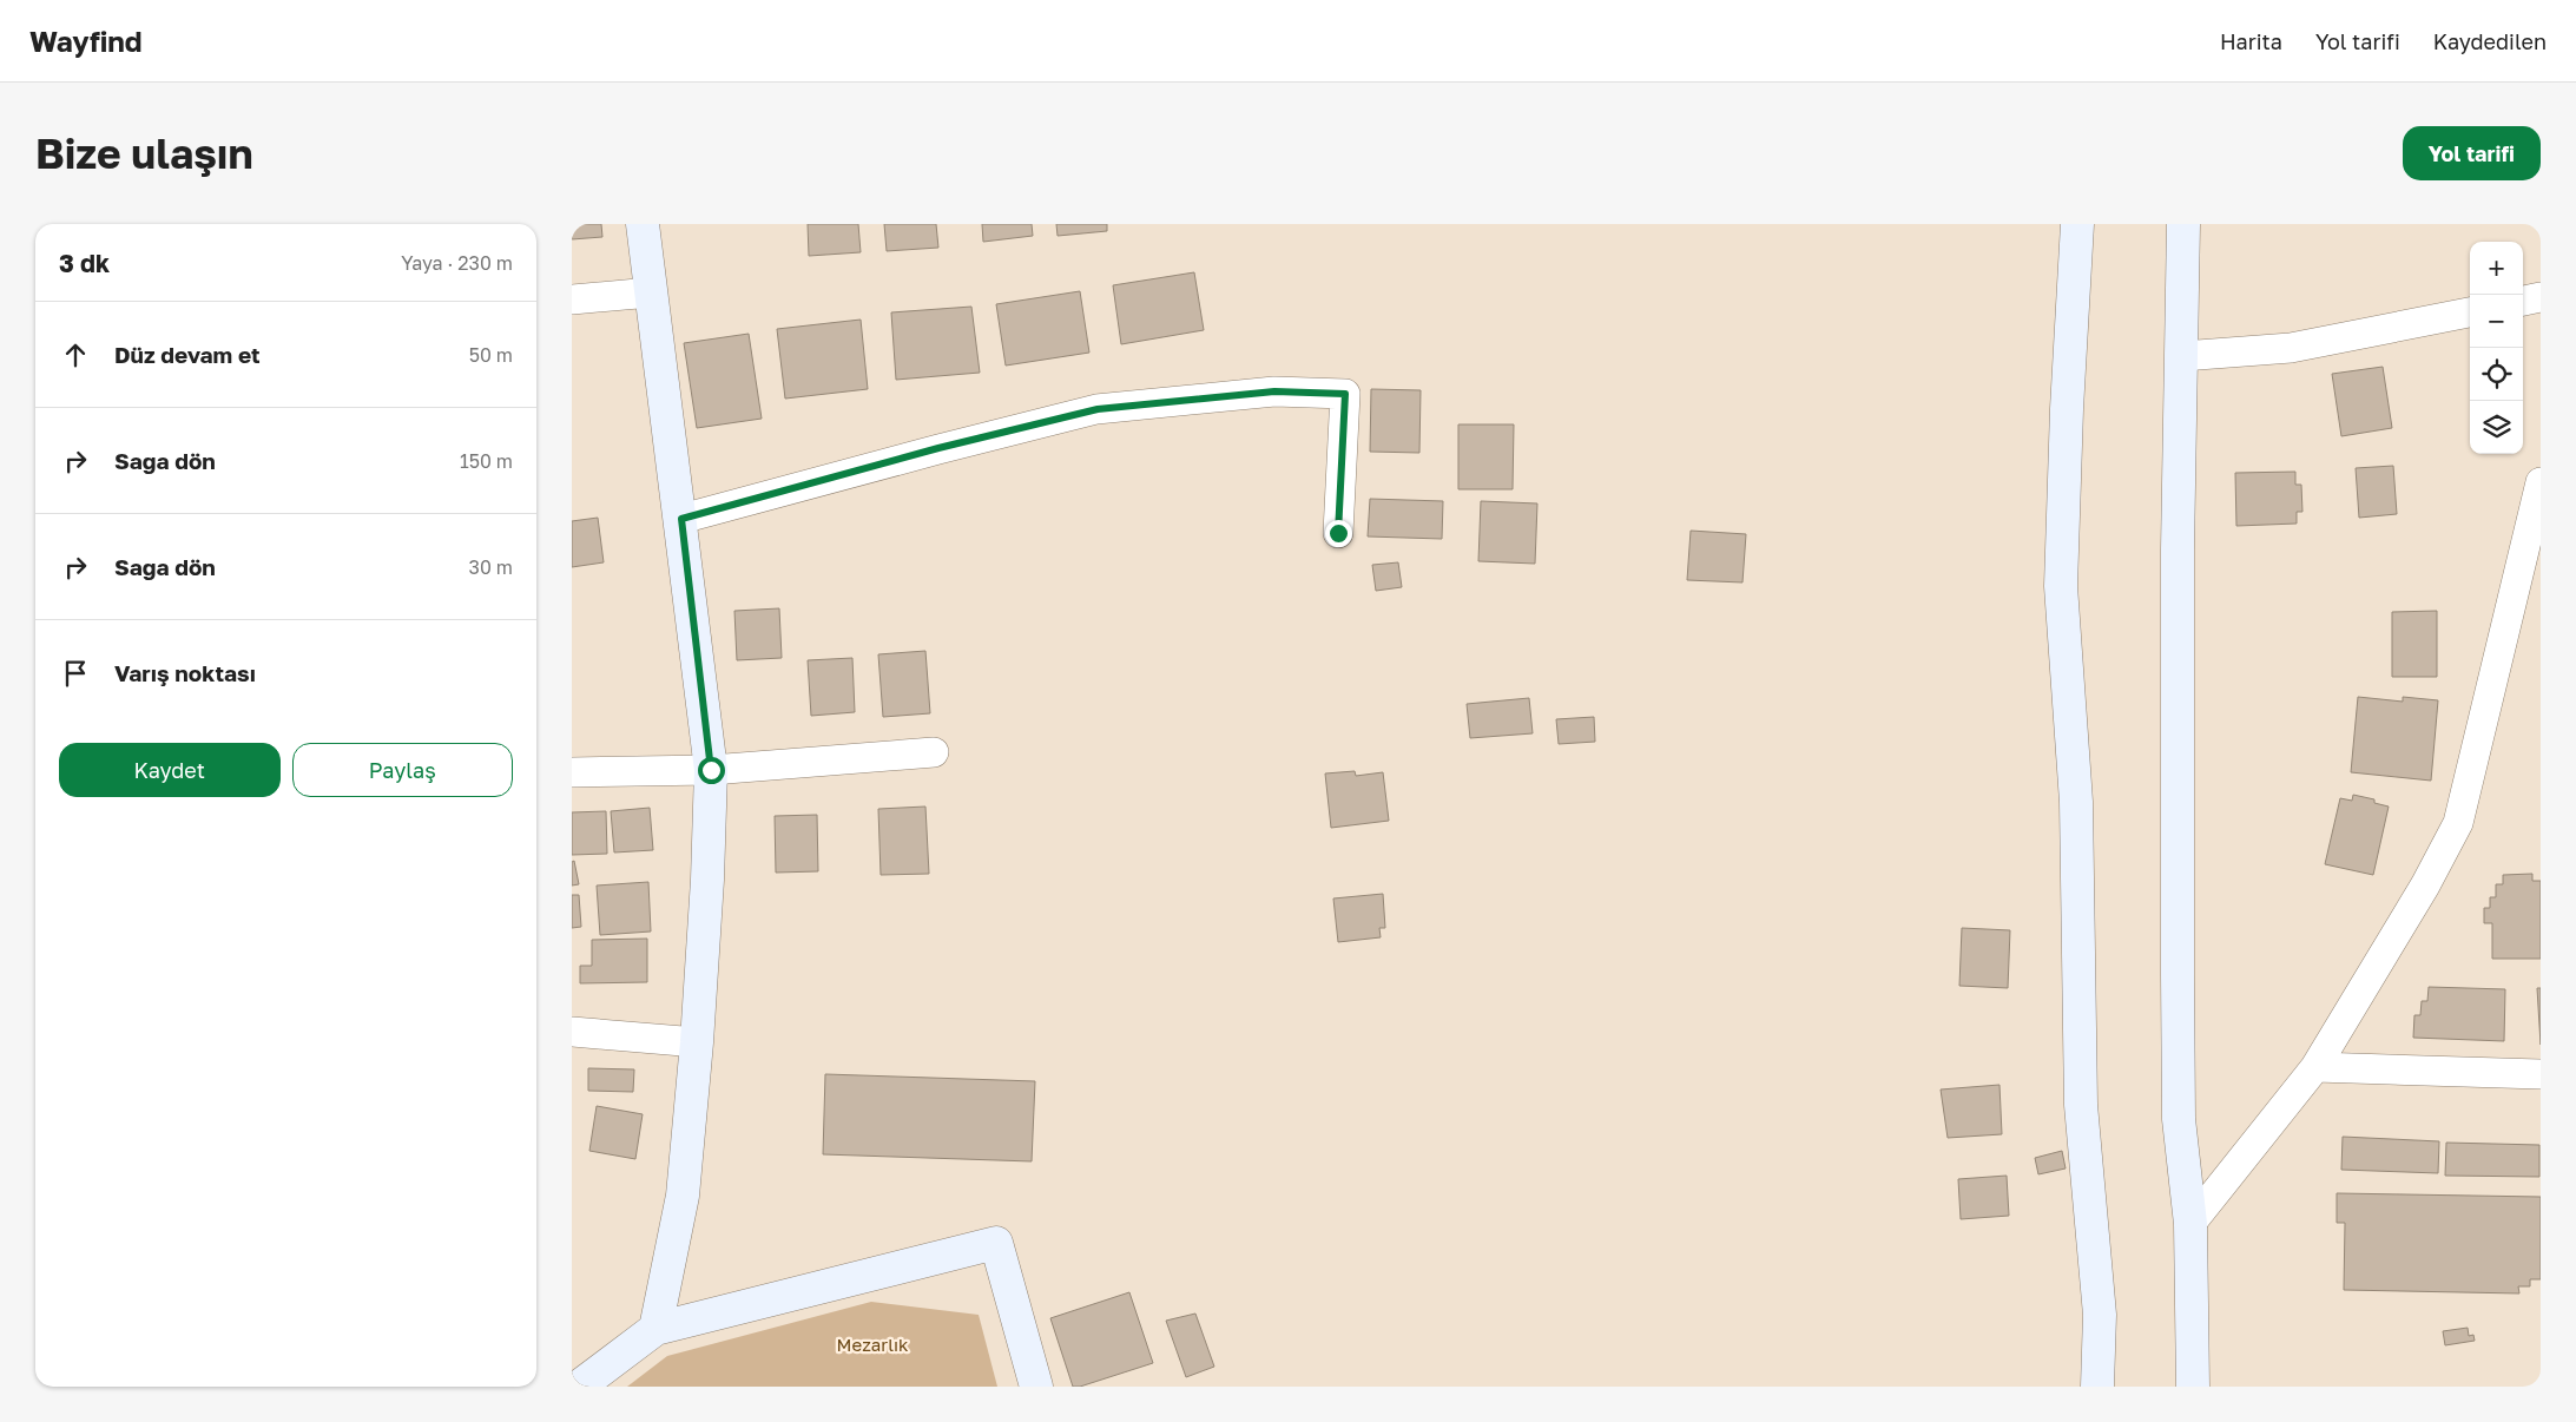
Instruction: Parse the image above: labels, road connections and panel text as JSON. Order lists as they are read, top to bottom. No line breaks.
{"parks":["Mezarlık"],"page":{"header":"Wayfind","nav":["Harita","Yol tarifi","Kaydedilen"],"buttons":["Yol tarifi",["Kaydet","Paylaş"]],"title":"Bize ulaşın","heading":["3 dk","Yaya · 230 m"],"map_buttons":["+","−"],"list":[["Düz devam et","50 m"],["Sağa dön","150 m"],["Sağa dön","30 m"],"Varış noktası"]}}
